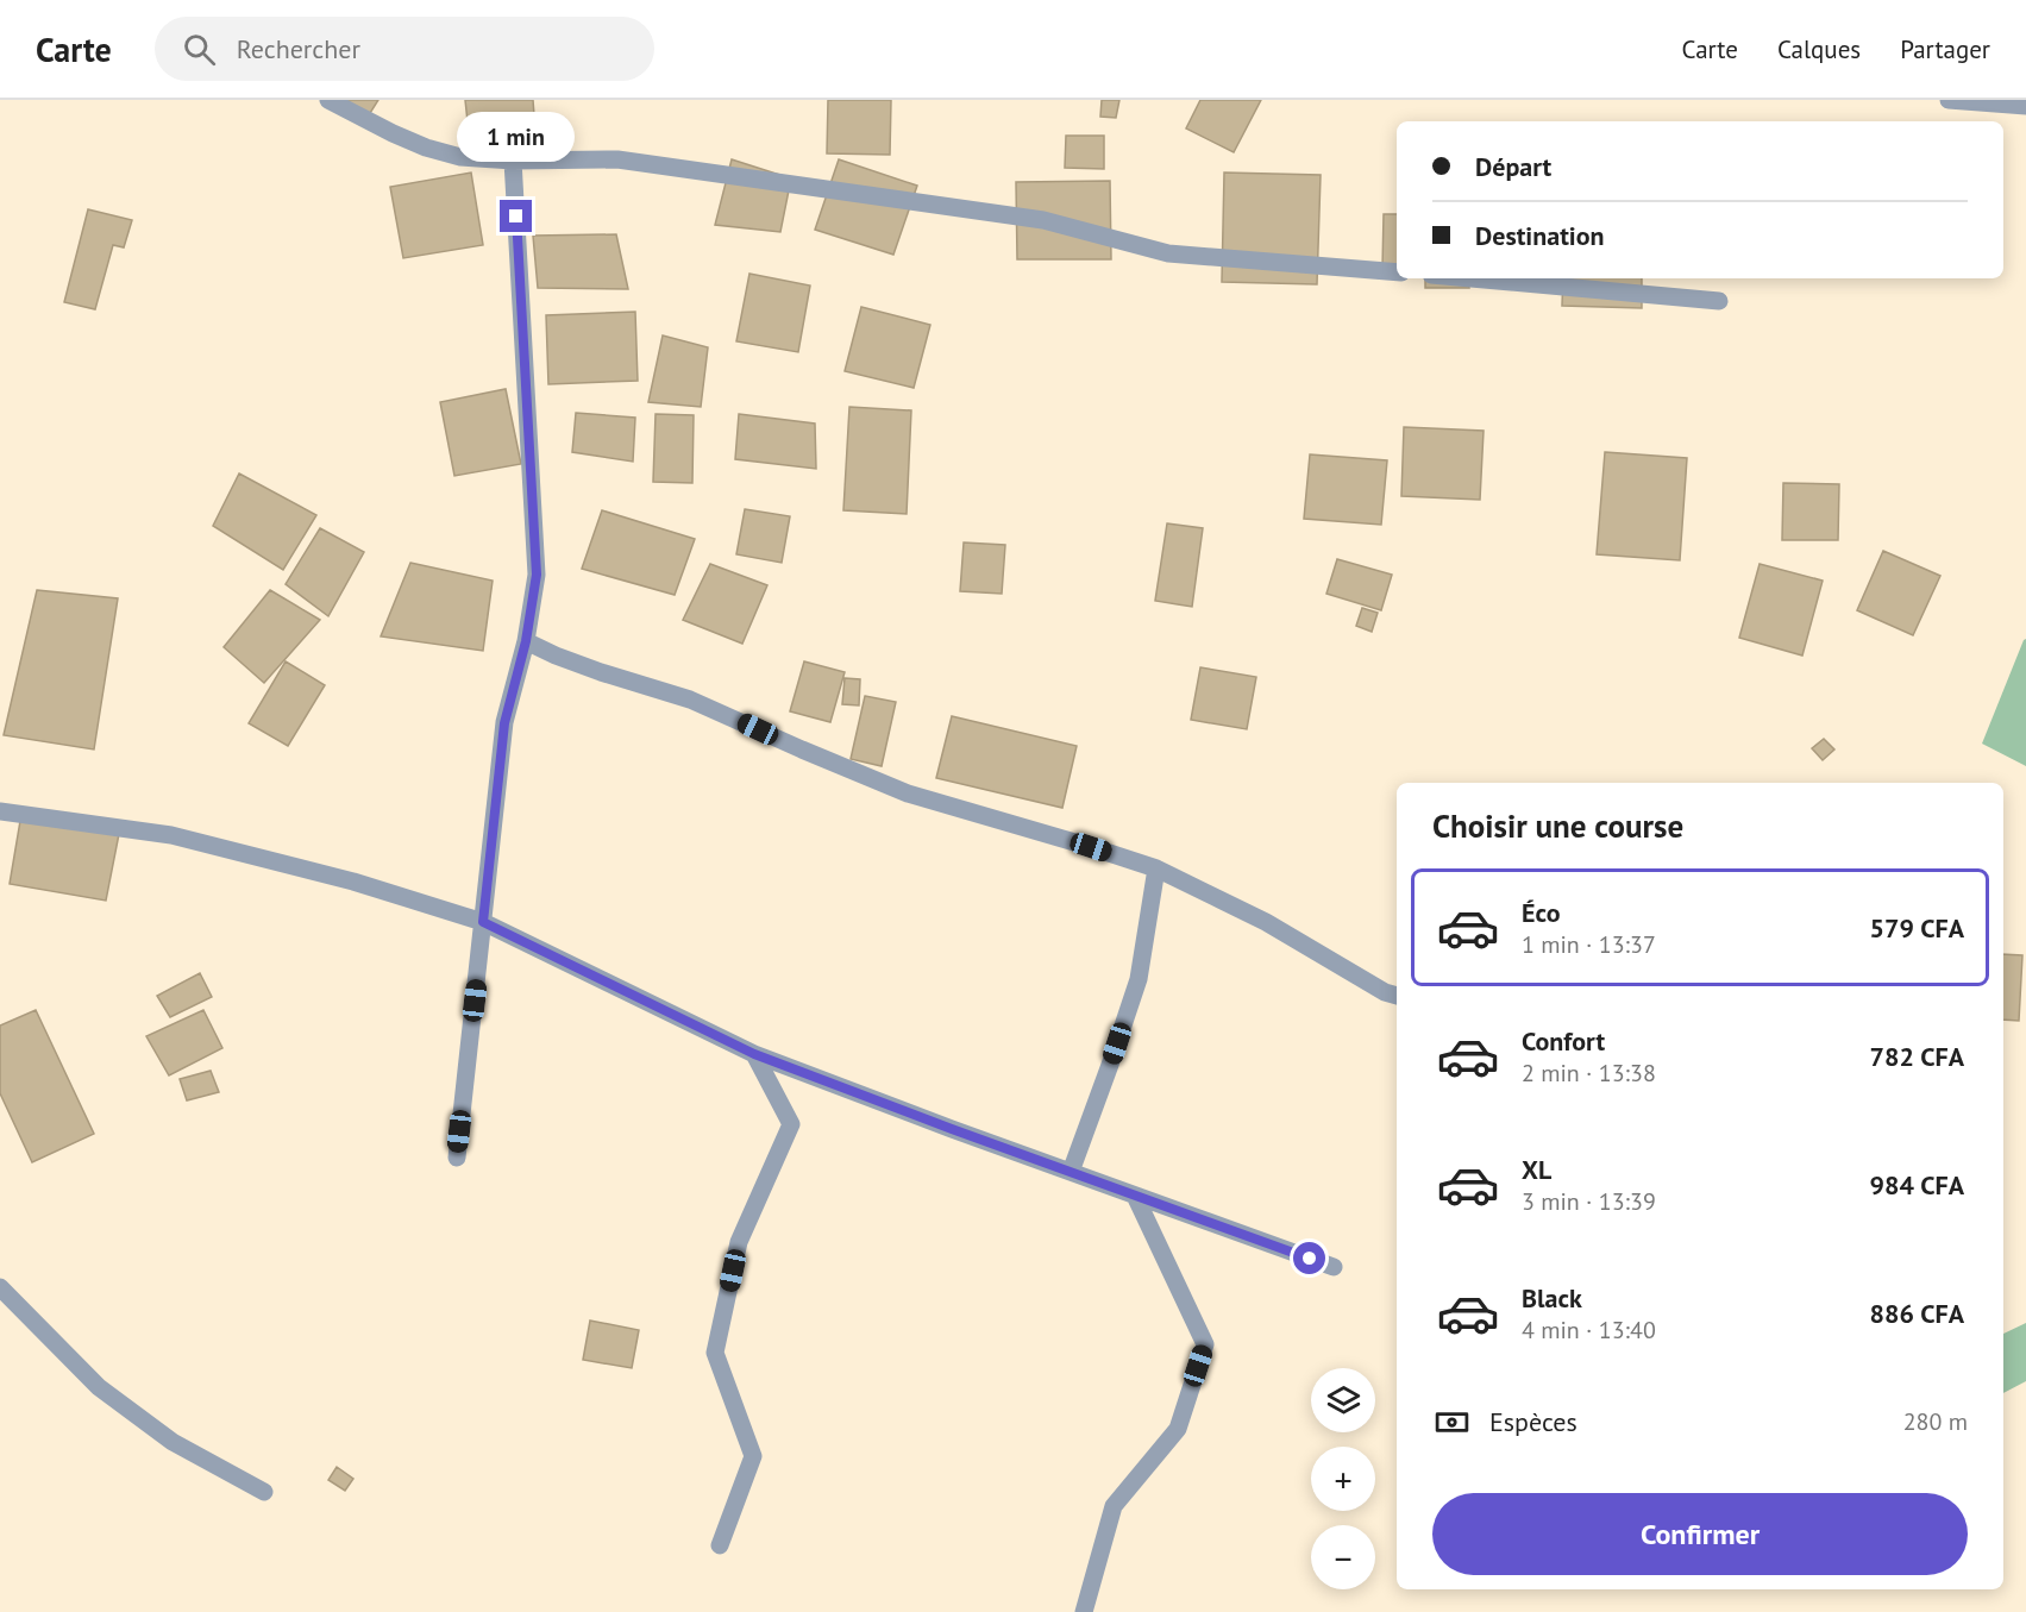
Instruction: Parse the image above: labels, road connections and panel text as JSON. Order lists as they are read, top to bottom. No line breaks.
{"page":{"header":"Carte","search":"Rechercher","nav":["Carte","Calques","Partager"],"bubble":"1 min","banner":["Départ","Destination"],"heading":"Choisir une course","list":[{"name":"Éco","note":"1 min · 13:37","value":"579 CFA"},{"name":"Confort","note":"2 min · 13:38","value":"782 CFA"},{"name":"XL","note":"3 min · 13:39","value":"984 CFA"},{"name":"Black","note":"4 min · 13:40","value":"886 CFA"}],"map_buttons":["+","−"],"pay":["Espèces","280 m"],"buttons":"Confirmer"}}
